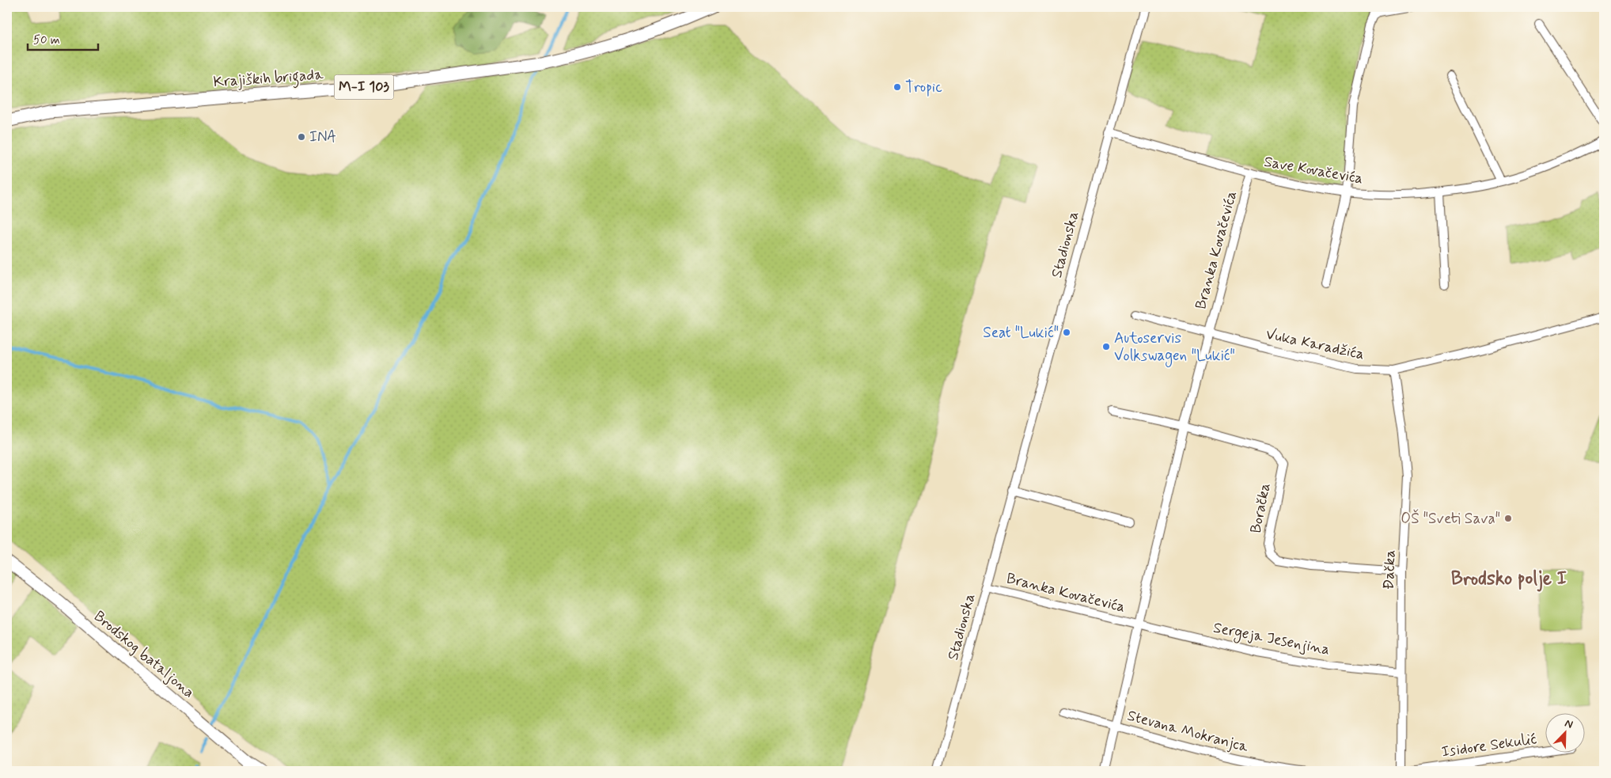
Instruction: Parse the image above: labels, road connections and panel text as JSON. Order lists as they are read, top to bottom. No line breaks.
{"streets":{"main road":["Krajiških brigada","M-I 103"],"street":["Save Kovačevića","Stadionska","Branka Kovačevića","Vuka Karadžića","Boračka","Đačka","Sergeja Jesenjina","Brodskog bataljona","Stevana Mokranjca","Isidore Sekulić"]},"crossings":[["Save Kovačevića","Stadionska"],["Save Kovačevića","Branka Kovačevića"],["Stadionska","Branka Kovačevića"],["Branka Kovačevića","Vuka Karadžića"],["Branka Kovačevića","Boračka"],["Branka Kovačevića","Sergeja Jesenjina"],["Branka Kovačevića","Stevana Mokranjca"],["Vuka Karadžića","Đačka"],["Boračka","Đačka"],["Đačka","Sergeja Jesenjina"]],"districts":["Brodsko polje I"],"places":["Tropic","INA","Seat \"Lukić\"","Autoservis Volkswagen \"Lukić\"","OŠ \"Sveti Sava\""],"scale_bar":"50 m","north":"top right"}
